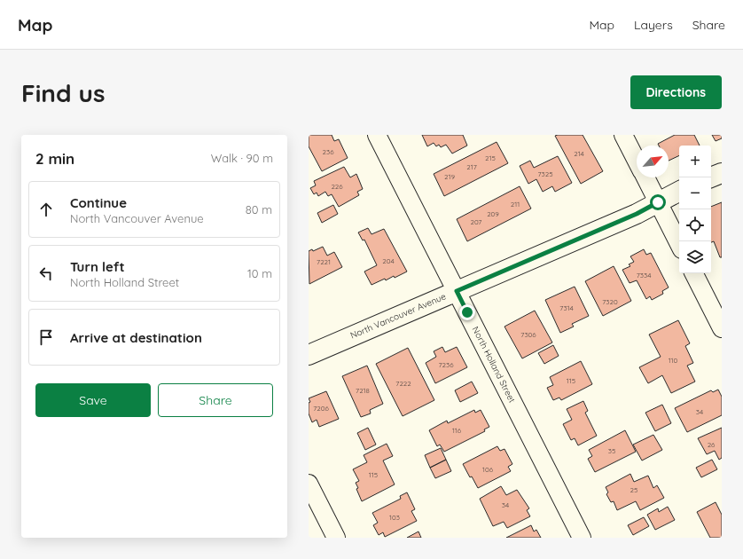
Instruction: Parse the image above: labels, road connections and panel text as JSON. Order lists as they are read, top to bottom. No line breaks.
{"streets":{"street":["North Vancouver Avenue","North Holland Street"]},"crossings":[["North Vancouver Avenue","North Holland Street"]],"house_numbers":["236","214","215","217","7325","219","226","211","209","207","204","7221","7334","7320","7314","7306","110","7236","115","7222","7218","7206","34","116","26","35","106","115","25","34","103"],"north":"top right","page":{"header":"Map","nav":["Map","Layers","Share"],"buttons":["Directions",["Save","Share"]],"title":"Find us","heading":["2 min","Walk · 90 m"],"map_buttons":["+","−"],"list":[["Continue","North Vancouver Avenue","80 m"],["Turn left","North Holland Street","10 m"],"Arrive at destination"]}}
